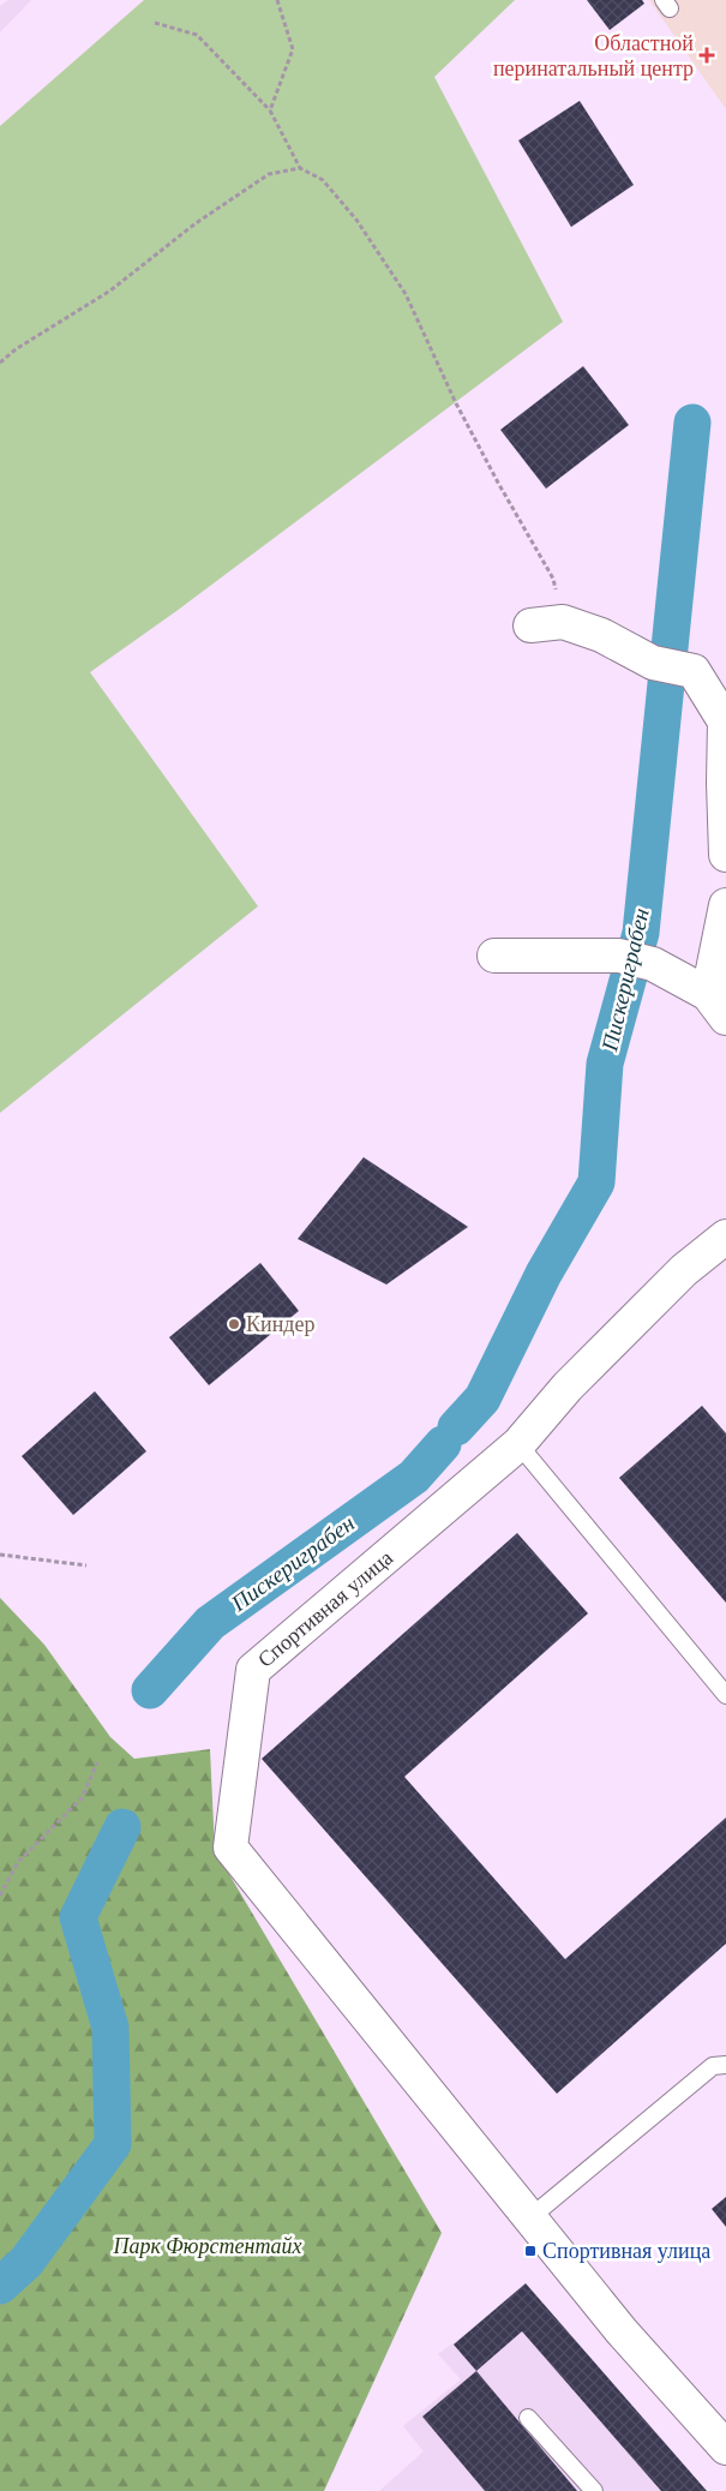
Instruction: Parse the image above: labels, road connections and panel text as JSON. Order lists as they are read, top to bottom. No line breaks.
{"streets":{"street":["Спортивная улица"]},"water":["Пискериграбен"],"parks":["Парк Фюрстентайх"],"places":{"health":["Областной перинатальный центр"],"other":["Киндер"],"transit":["Спортивная улица"]}}
